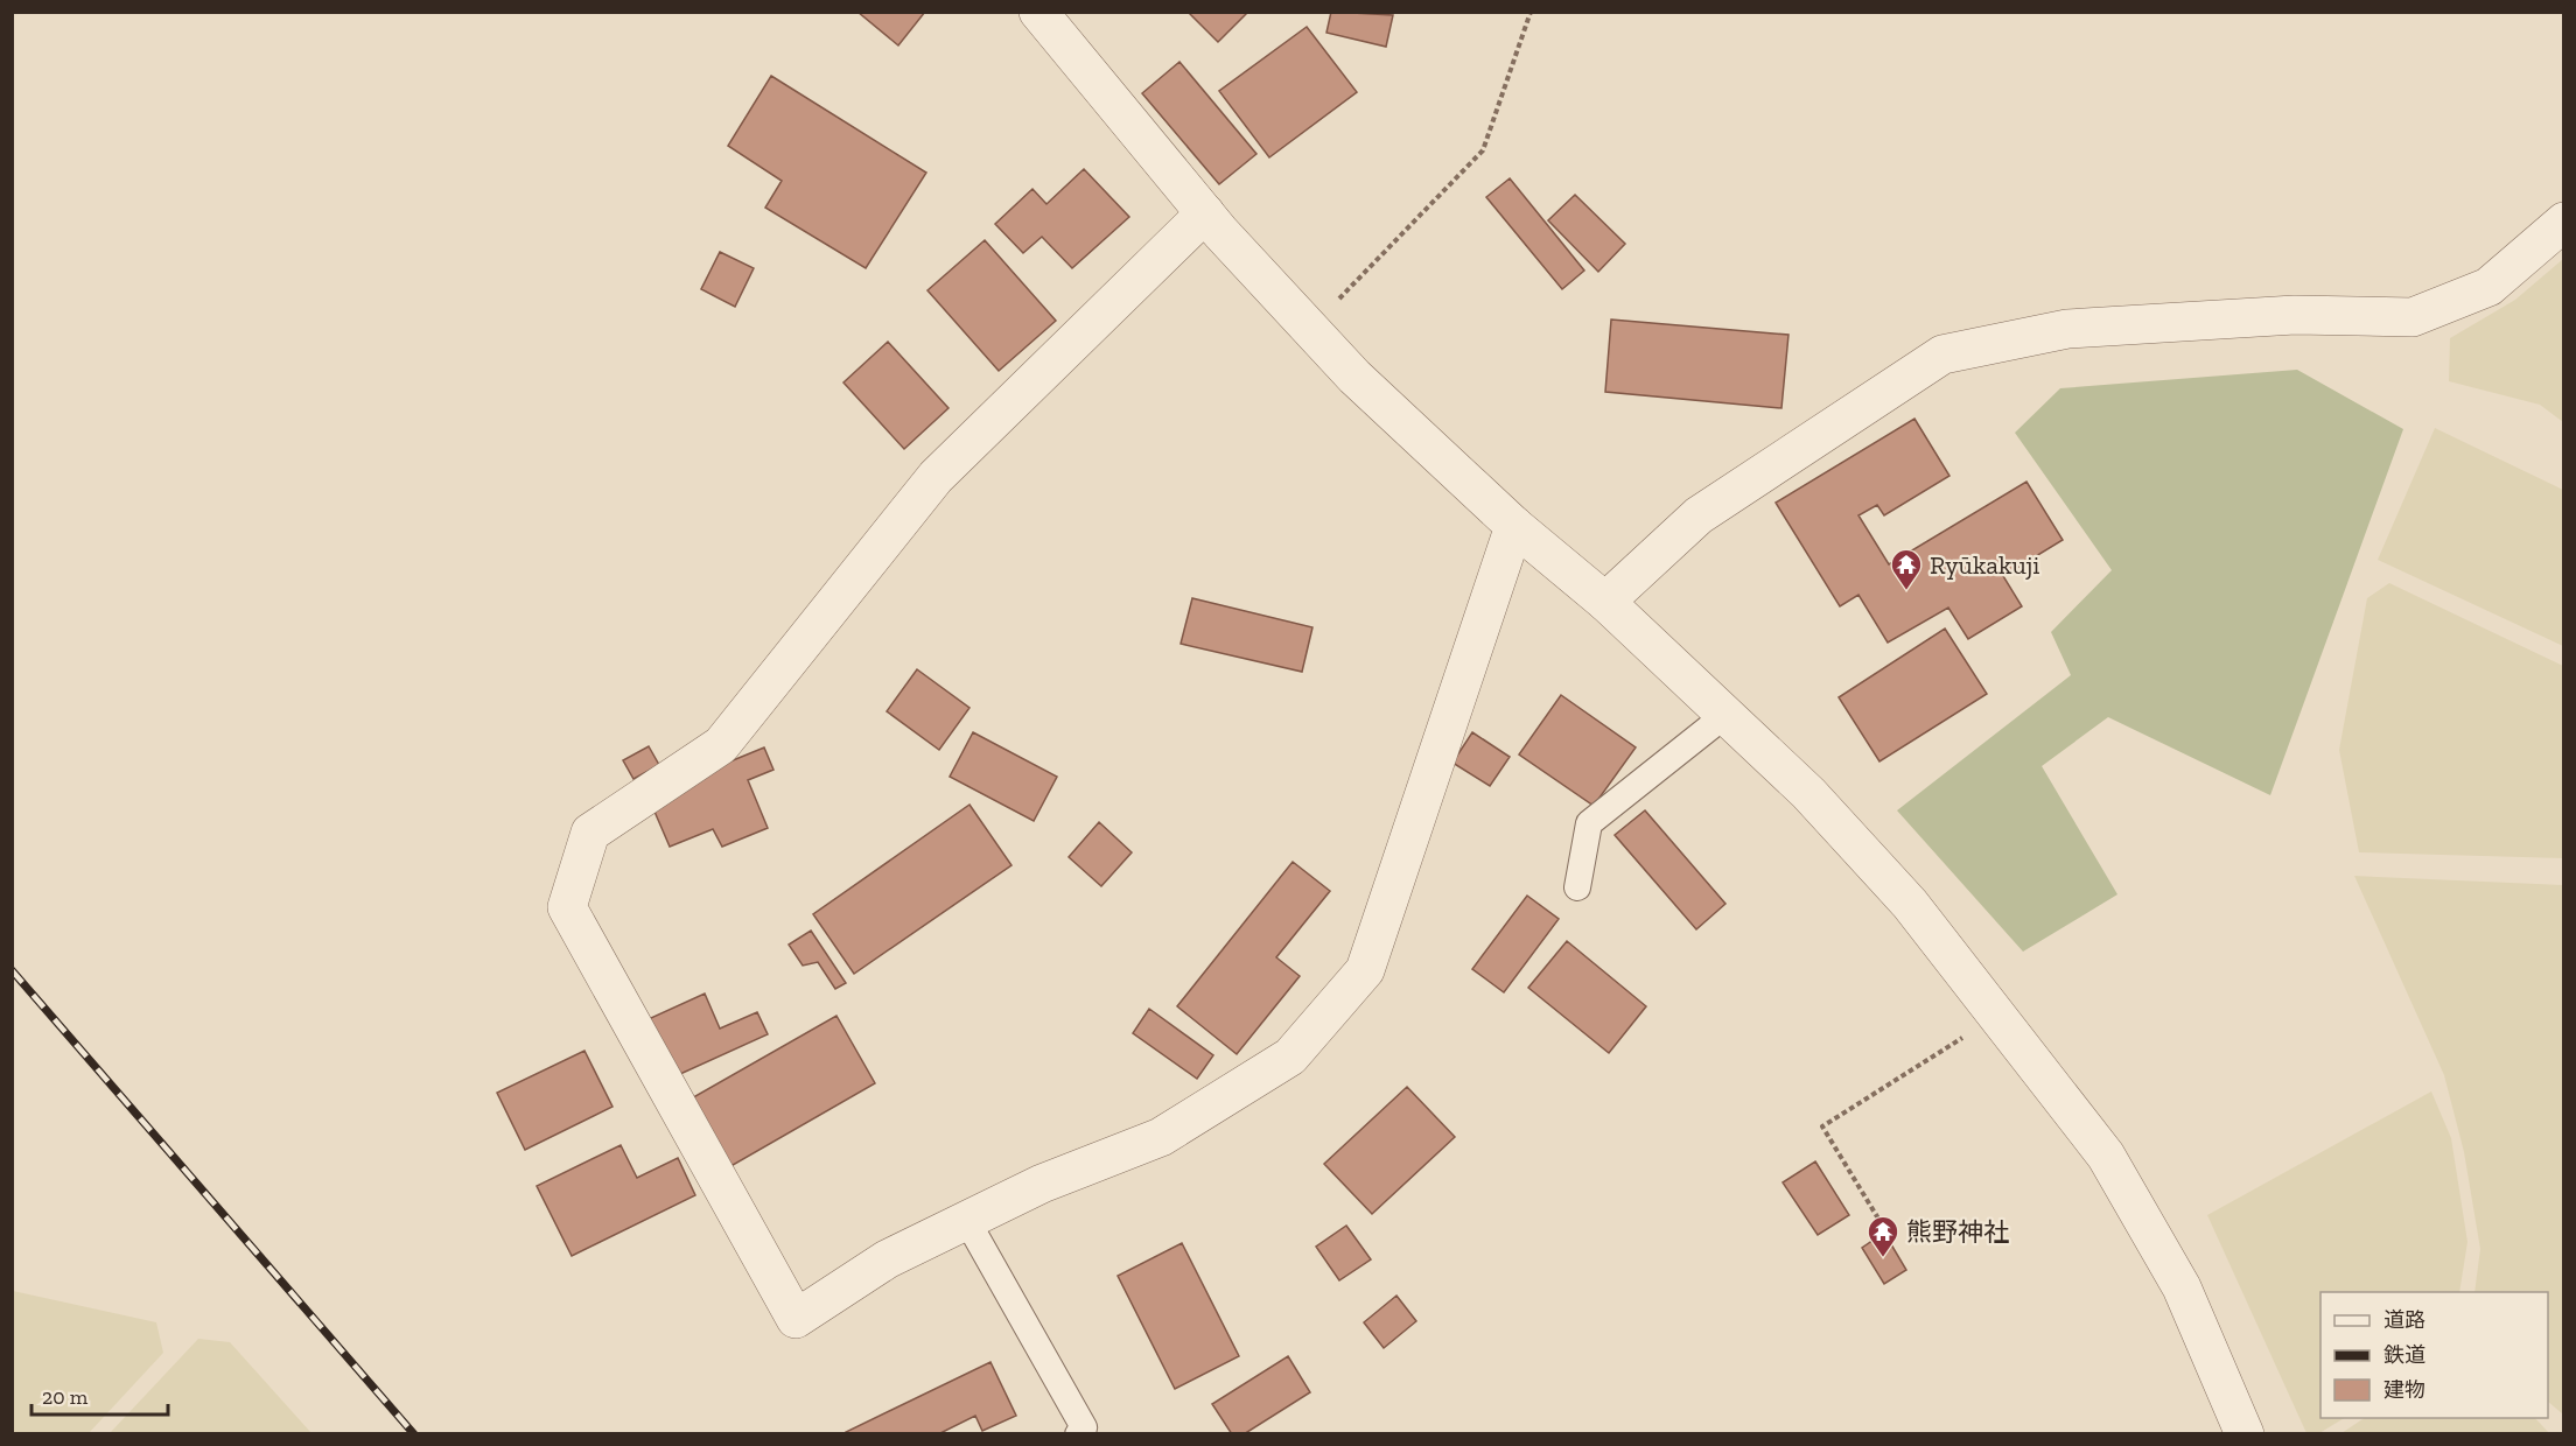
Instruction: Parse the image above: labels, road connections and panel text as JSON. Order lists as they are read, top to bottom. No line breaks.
{"places":{"temple":["Ryūkakuji","熊野神社"]},"legend":["道路","鉄道","建物"],"scale_bar":"20 m"}
